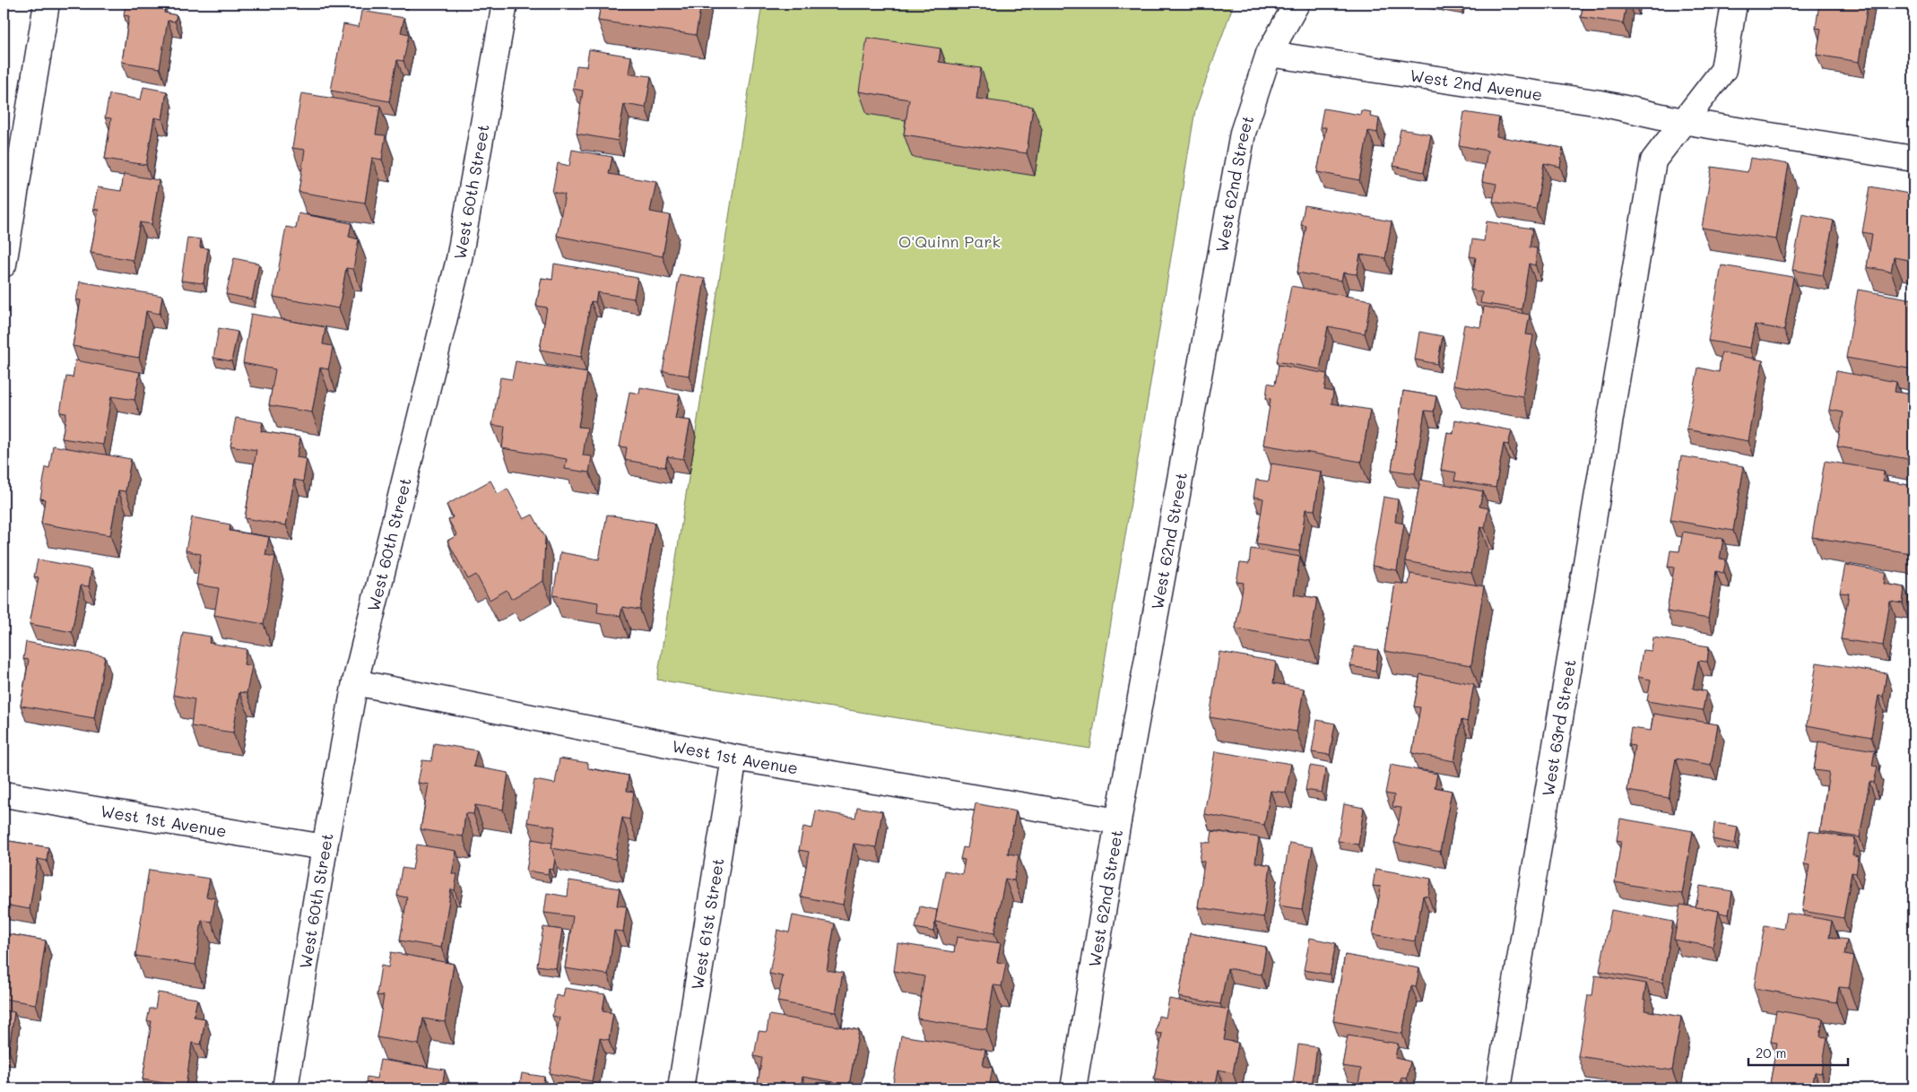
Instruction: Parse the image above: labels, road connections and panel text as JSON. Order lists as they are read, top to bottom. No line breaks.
{"streets":{"street":["West 2nd Avenue","West 62nd Street","West 60th Street","West 63rd Street","West 1st Avenue","West 61st Street"]},"crossings":[["West 2nd Avenue","West 62nd Street"],["West 2nd Avenue","West 63rd Street"],["West 62nd Street","West 1st Avenue"],["West 60th Street","West 1st Avenue"],["West 1st Avenue","West 61st Street"]],"parks":["O'Quinn Park"],"scale_bar":"20 m"}
